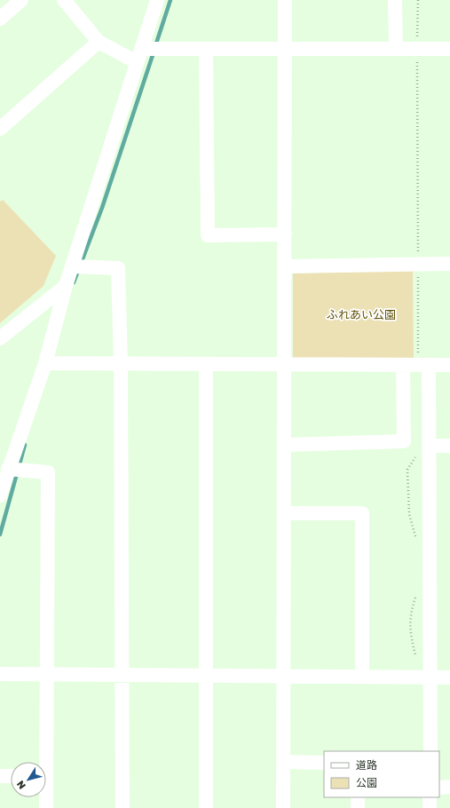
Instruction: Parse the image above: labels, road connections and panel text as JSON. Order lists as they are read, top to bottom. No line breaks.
{"parks":["ふれあい公園"],"legend":["道路","公園"],"north":"bottom left"}
